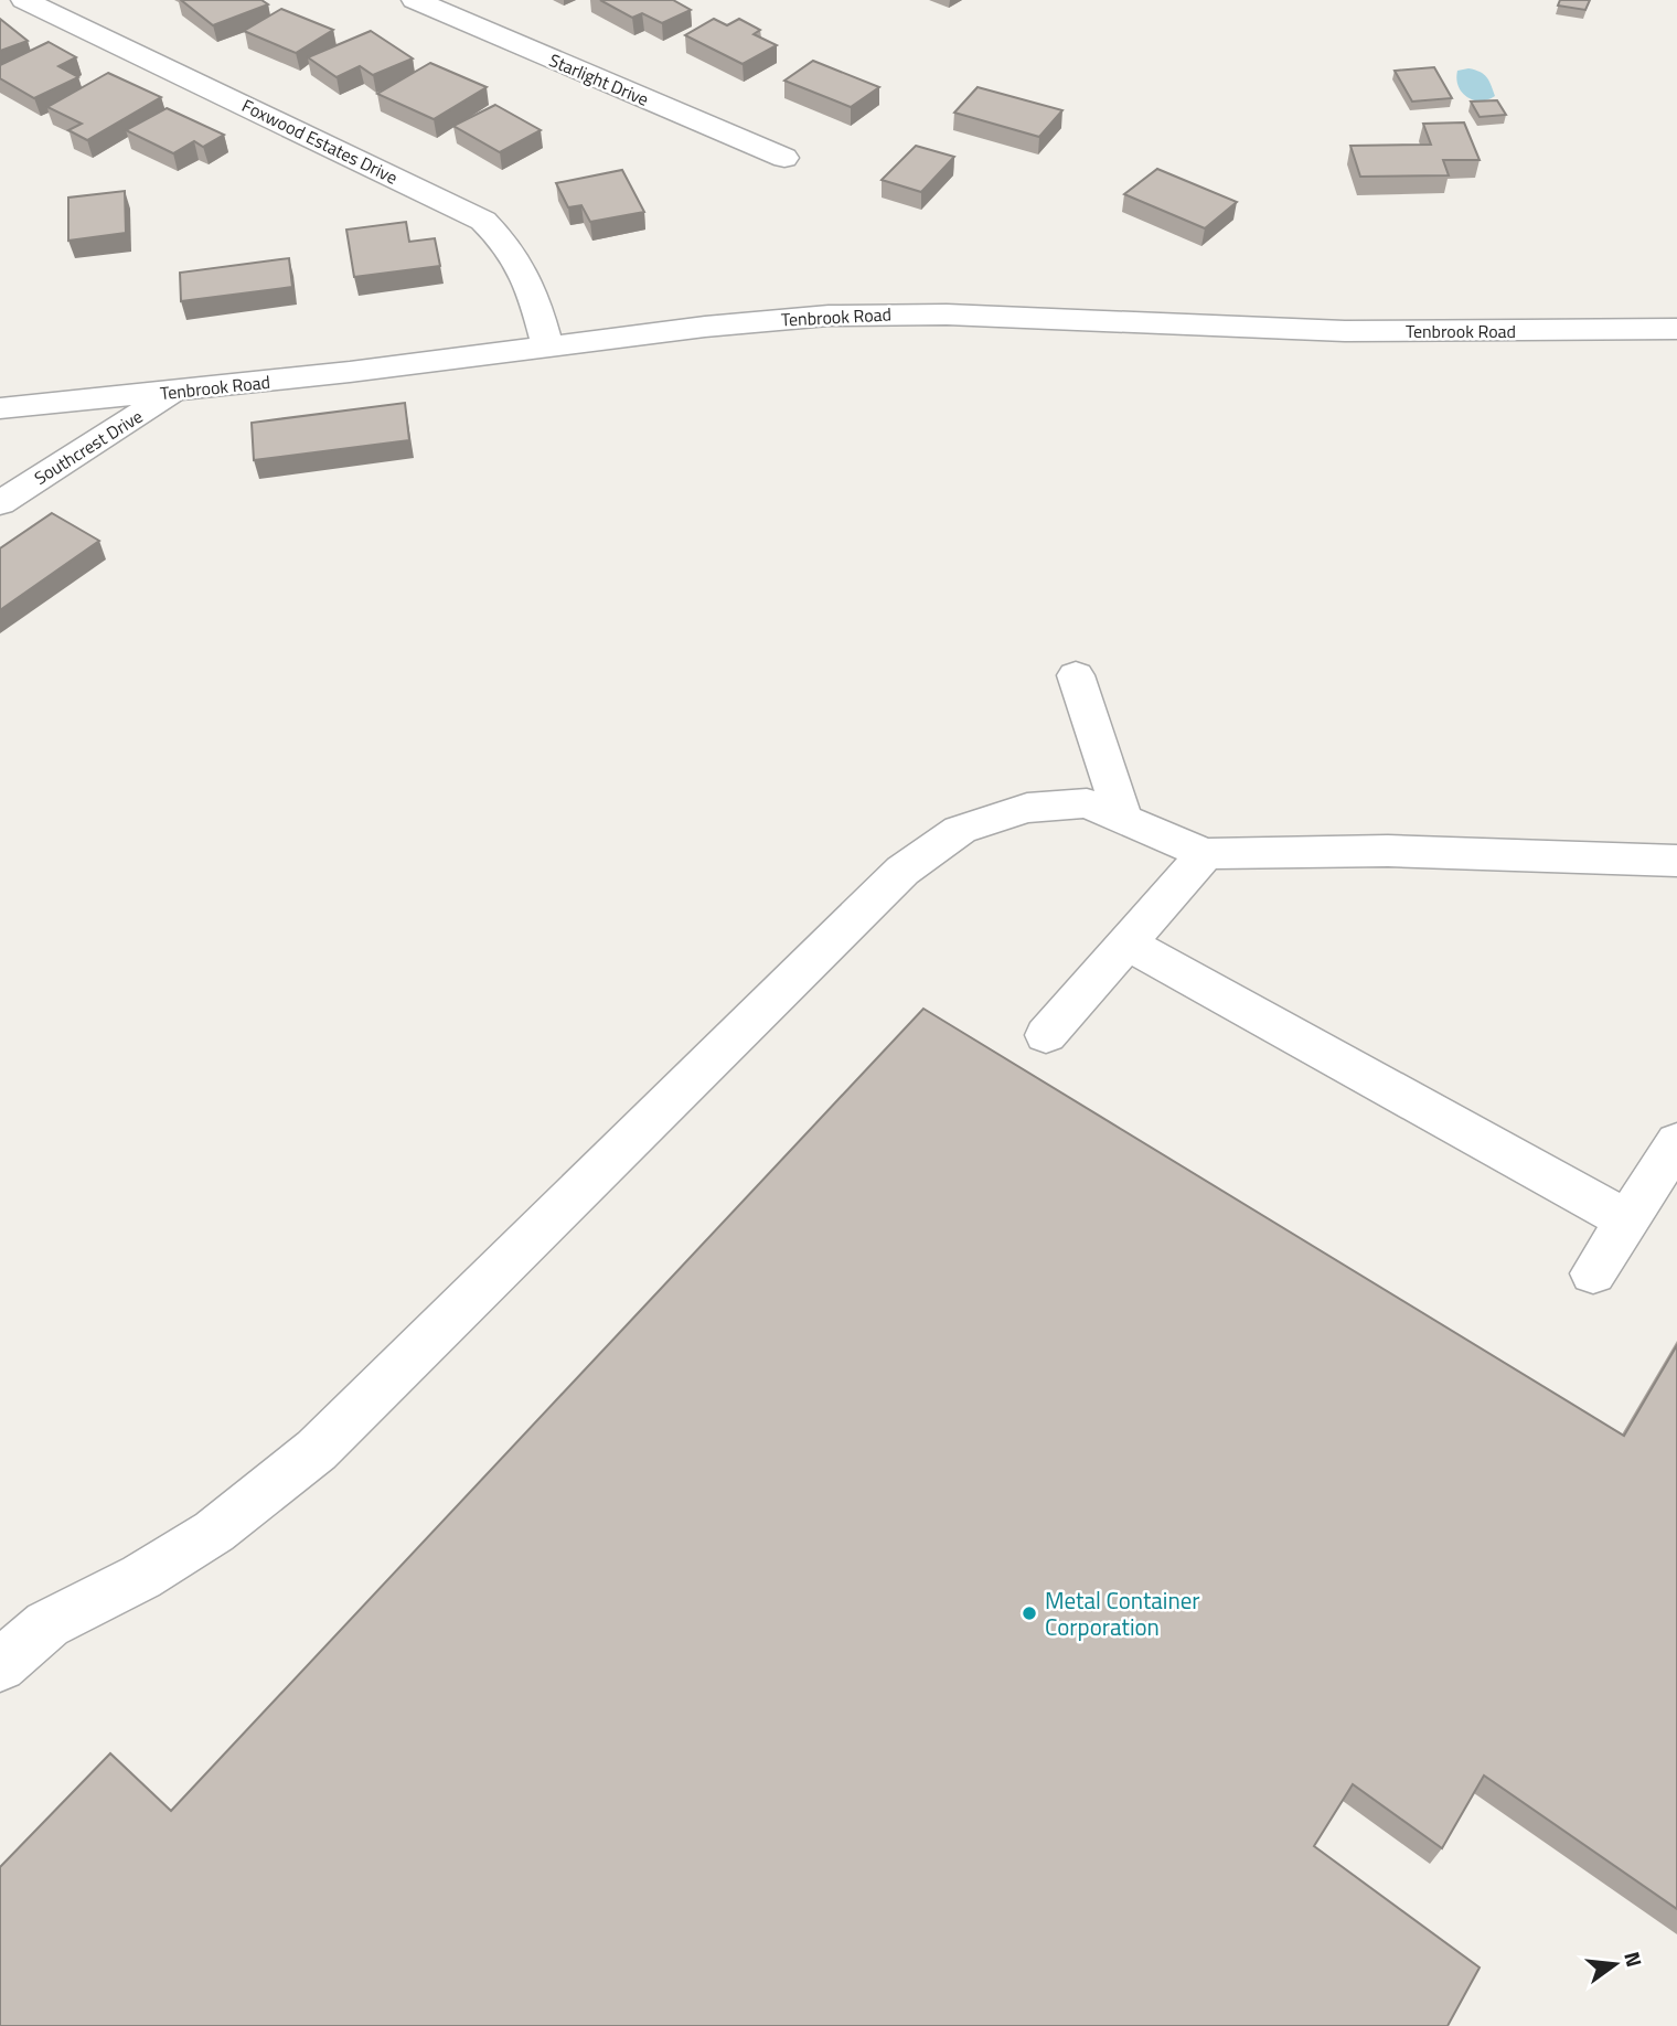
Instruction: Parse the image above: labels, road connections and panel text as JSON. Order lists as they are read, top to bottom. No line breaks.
{"streets":{"street":["Starlight Drive","Foxwood Estates Drive","Tenbrook Road","Southcrest Drive"]},"crossings":[["Foxwood Estates Drive","Tenbrook Road"],["Tenbrook Road","Southcrest Drive"]],"places":["Metal Container Corporation"],"north":"right"}
